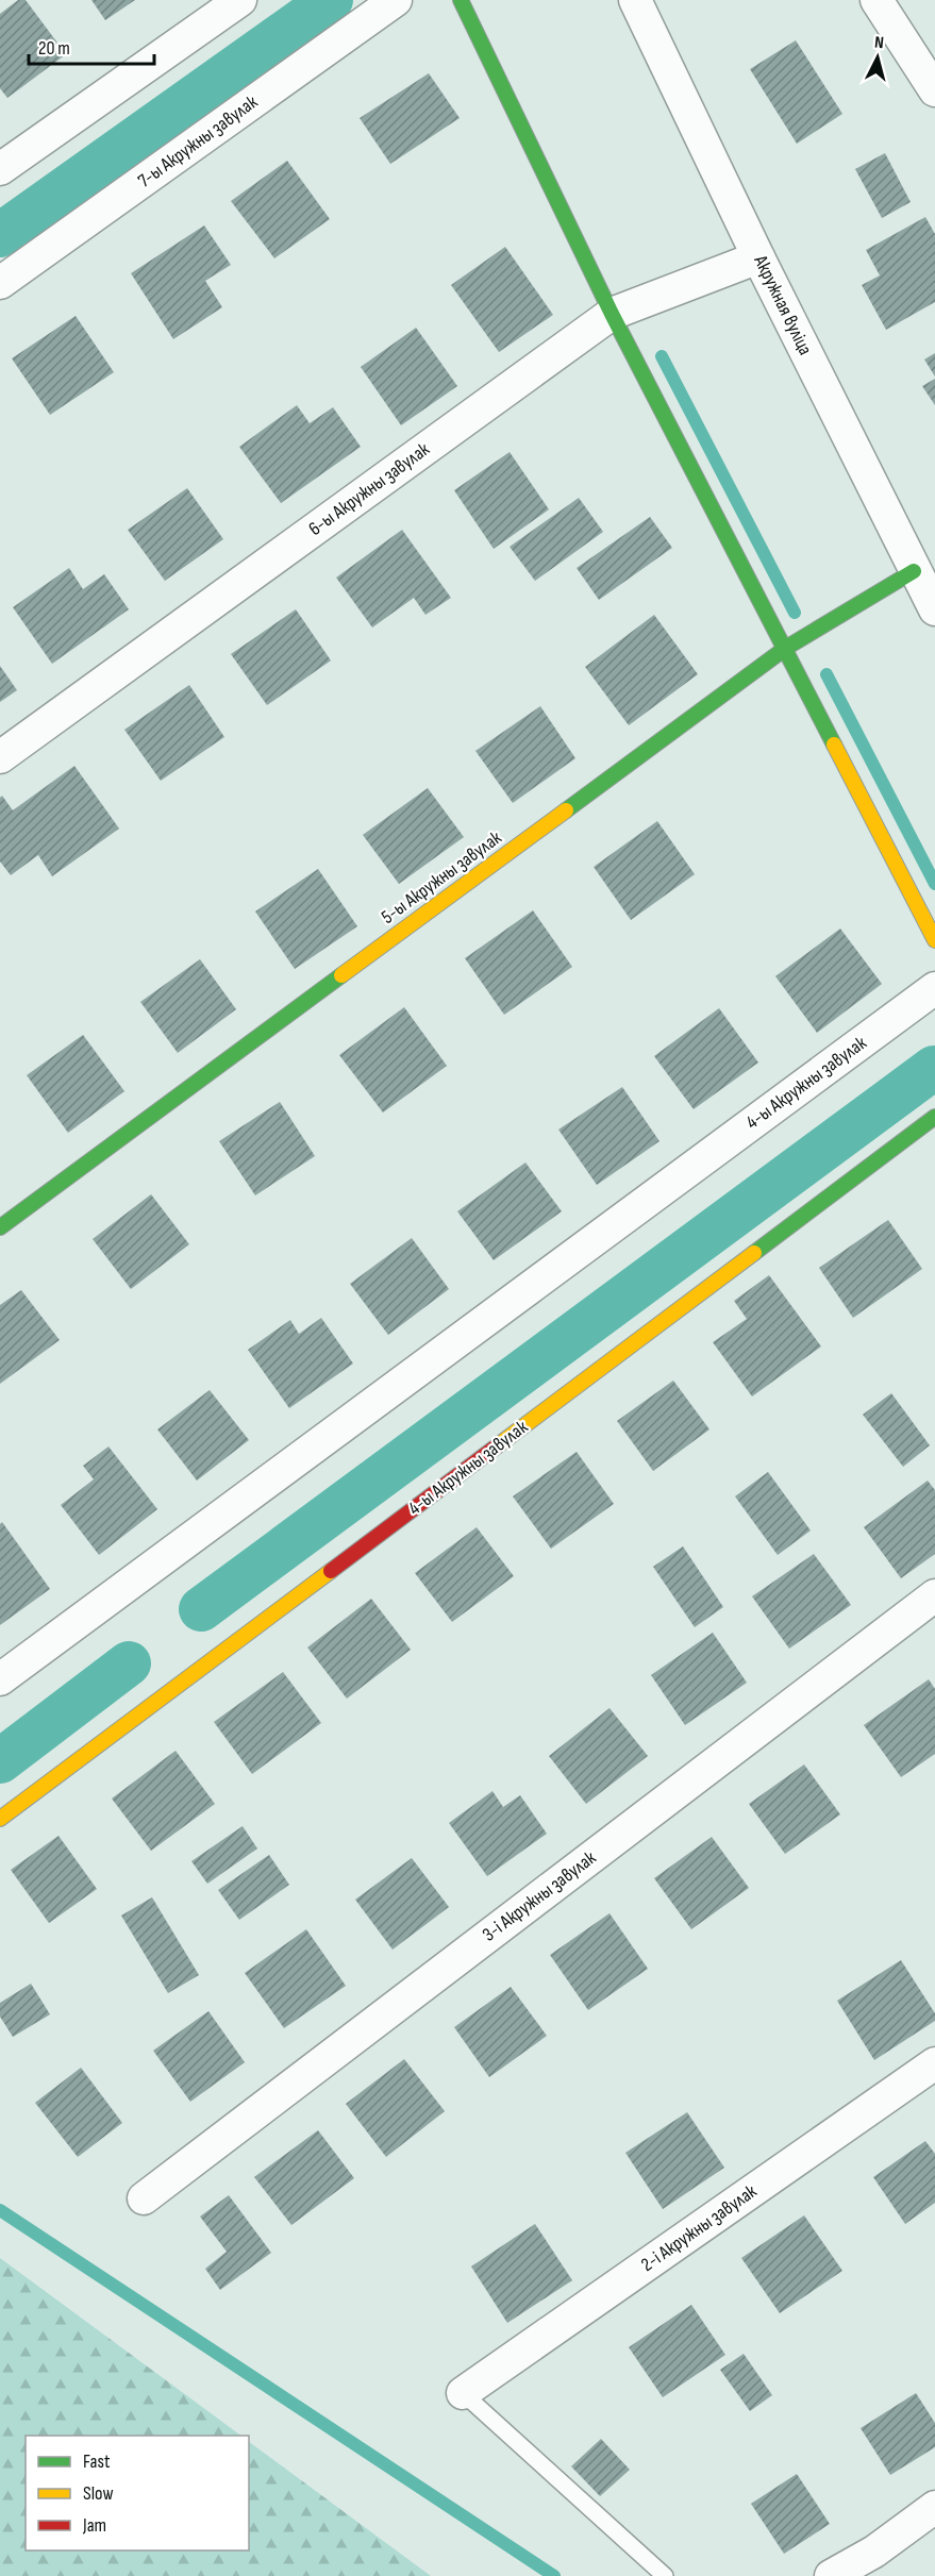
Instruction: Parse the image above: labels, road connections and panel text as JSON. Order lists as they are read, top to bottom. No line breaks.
{"streets":{"street":["7-ы Акружны завулак","Акружная вуліца","6-ы Акружны завулак","5-ы Акружны завулак","4-ы Акружны завулак","3-і Акружны завулак","2-і Акружны завулак"]},"crossings":[["Акружная вуліца","6-ы Акружны завулак"],["Акружная вуліца","5-ы Акружны завулак"]],"legend":["Fast","Slow","Jam"],"scale_bar":"20 m","north":"top"}
